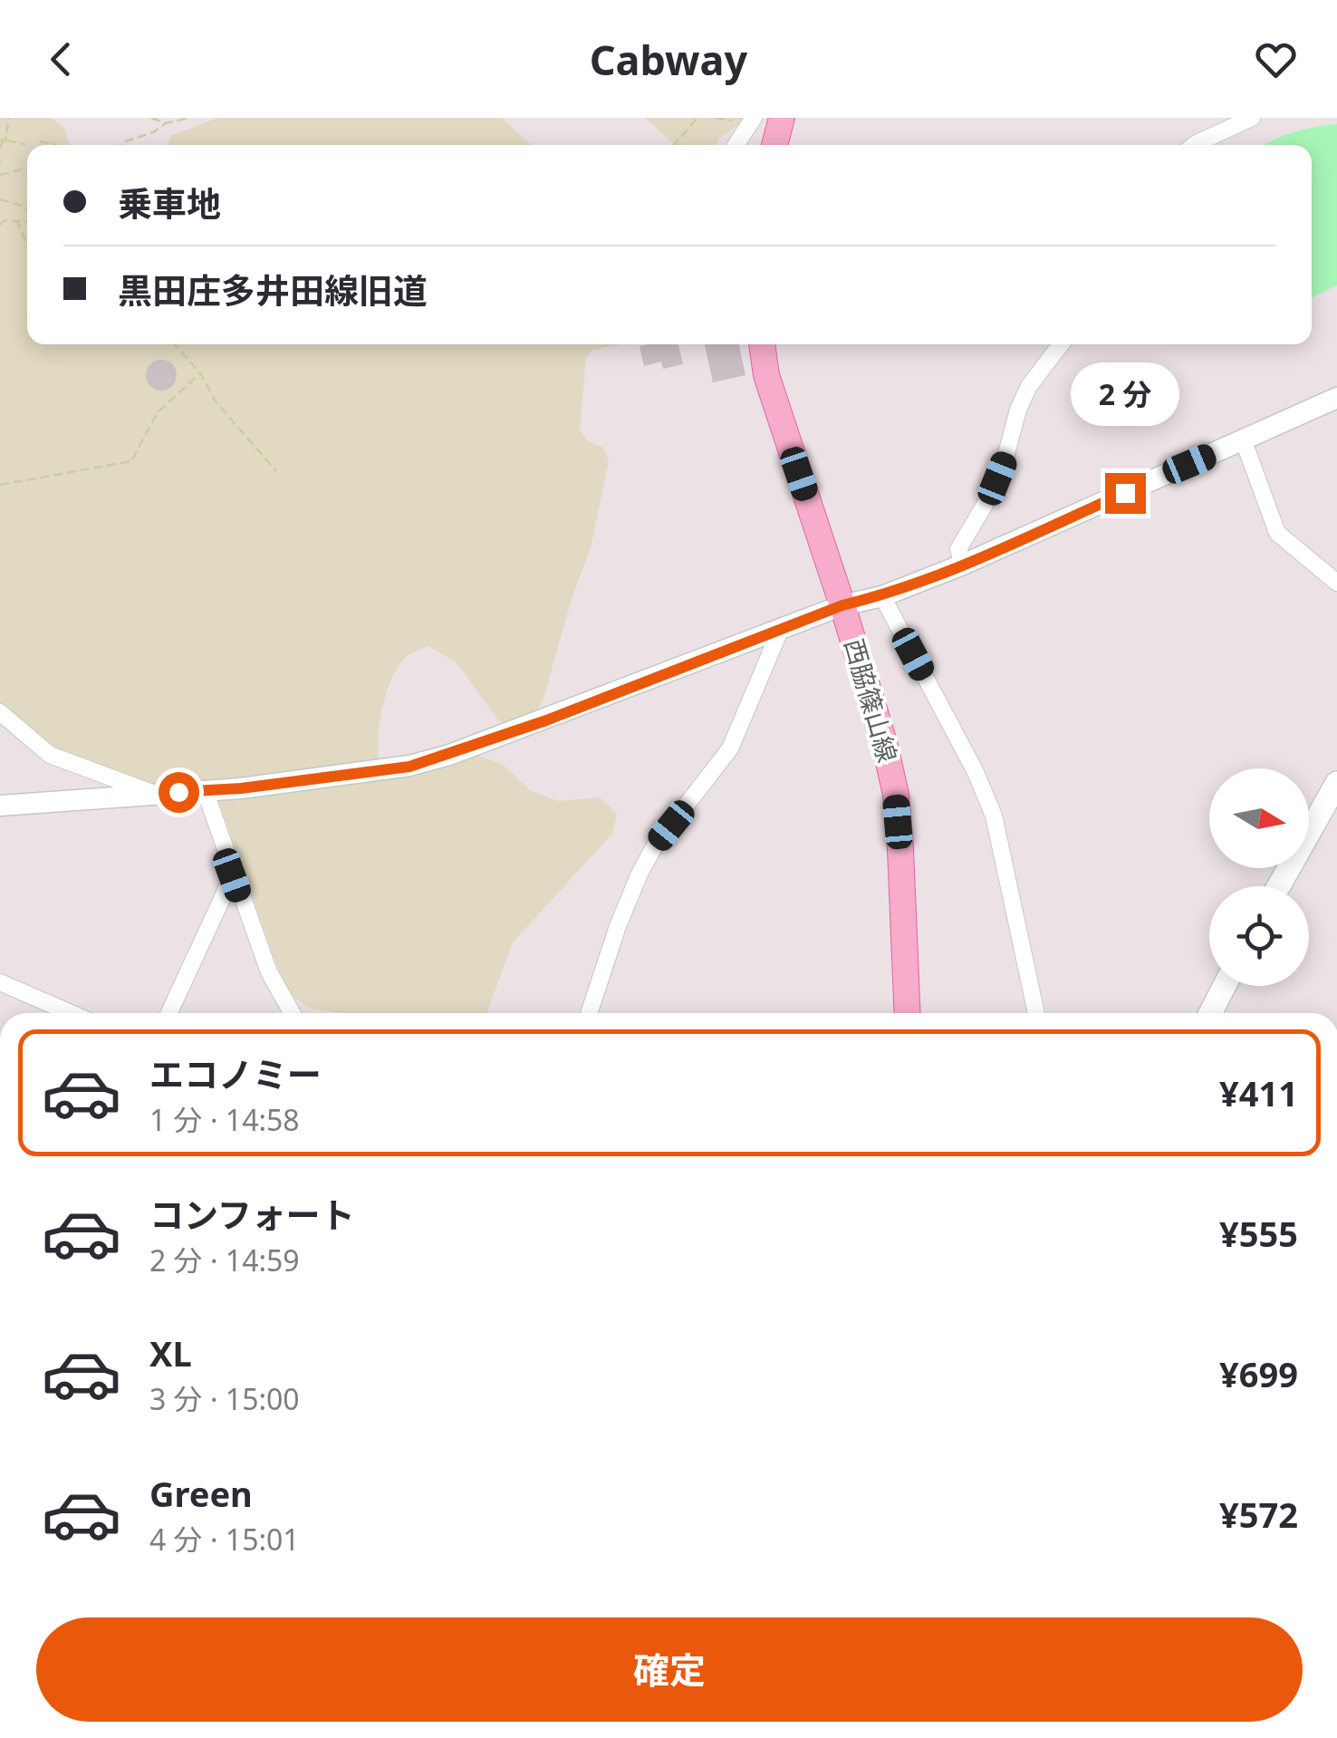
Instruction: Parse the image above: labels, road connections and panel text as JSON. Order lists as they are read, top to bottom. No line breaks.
{"streets":{"main road":["西脇篠山線"]},"north":"right","page":{"header":"Cabway","banner":["乗車地","黒田庄多井田線旧道"],"bubble":"2 分","list":[{"name":"エコノミー","note":"1 分 · 14:58","value":"¥411"},{"name":"コンフォート","note":"2 分 · 14:59","value":"¥555"},{"name":"XL","note":"3 分 · 15:00","value":"¥699"},{"name":"Green","note":"4 分 · 15:01","value":"¥572"}],"buttons":"確定"}}
